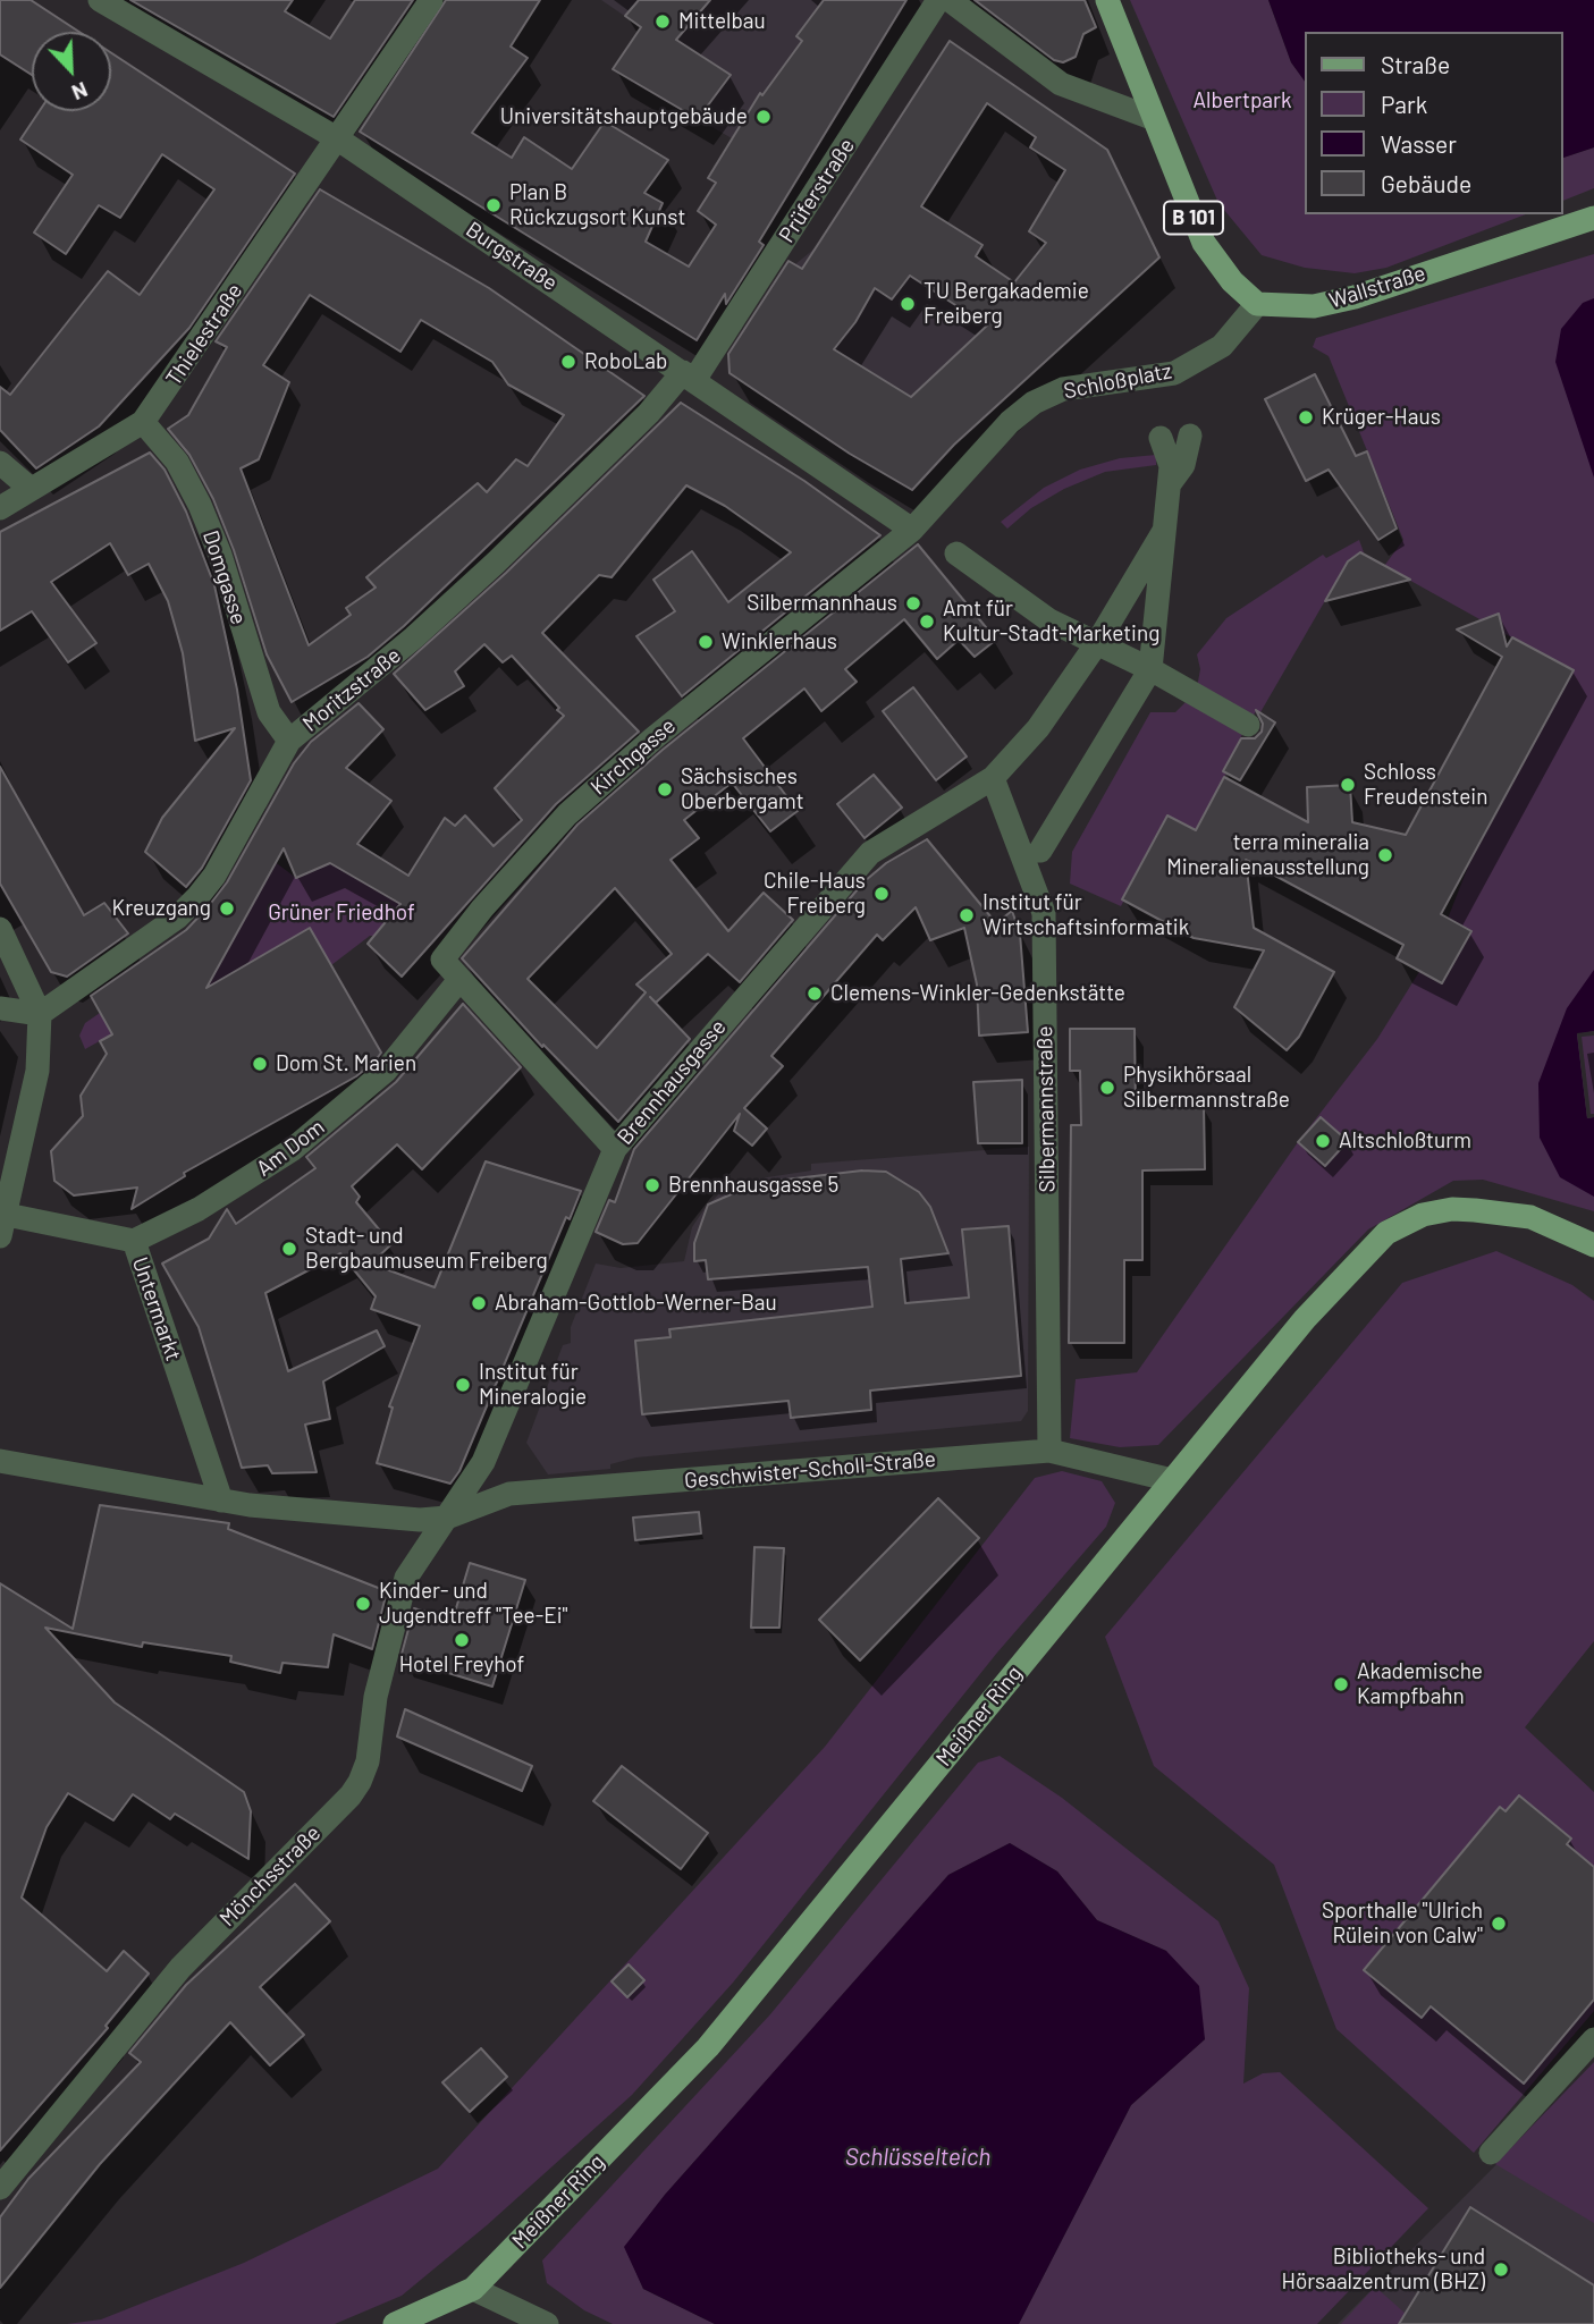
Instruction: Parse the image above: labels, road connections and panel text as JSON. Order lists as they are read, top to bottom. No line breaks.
{"streets":{"main road":["B 101","Wallstraße","Meißner Ring"],"street":["Prüferstraße","Burgstraße","Thielestraße","Schloßplatz","Domgasse","Moritzstraße","Kirchgasse","Brennhausgasse","Silbermannstraße","Am Dom","Untermarkt","Geschwister-Scholl-Straße","Mönchsstraße"]},"crossings":[["Prüferstraße","Burgstraße"],["Prüferstraße","Moritzstraße"],["B 101","Wallstraße"],["B 101","Schloßplatz"],["Burgstraße","Thielestraße"],["Burgstraße","Schloßplatz"],["Burgstraße","Moritzstraße"],["Burgstraße","Kirchgasse"],["Wallstraße","Schloßplatz"],["Thielestraße","Domgasse"],["Schloßplatz","Kirchgasse"],["Domgasse","Moritzstraße"],["Moritzstraße","Untermarkt"],["Kirchgasse","Am Dom"],["Brennhausgasse","Silbermannstraße"],["Brennhausgasse","Geschwister-Scholl-Straße"],["Brennhausgasse","Mönchsstraße"],["Silbermannstraße","Geschwister-Scholl-Straße"],["Am Dom","Untermarkt"],["Geschwister-Scholl-Straße","Meißner Ring"],["Geschwister-Scholl-Straße","Mönchsstraße"]],"water":["Schlüsselteich"],"parks":["Albertpark","Grüner Friedhof"],"places":["Mittelbau","Universitätshauptgebäude","Plan B Rückzugsort Kunst","TU Bergakademie Freiberg","RoboLab","Krüger-Haus","Silbermannhaus","Amt für Kultur-Stadt-Marketing","Winklerhaus","Schloss Freudenstein","Sächsisches Oberbergamt","terra mineralia Mineralienausstellung","Chile-Haus Freiberg","Kreuzgang","Institut für Wirtschaftsinformatik","Clemens-Winkler-Gedenkstätte","Dom St. Marien","Physikhörsaal Silbermannstraße","Altschloßturm","Brennhausgasse 5","Stadt- und Bergbaumuseum Freiberg","Abraham-Gottlob-Werner-Bau","Institut für Mineralogie","Kinder- und Jugendtreff \"Tee-Ei\"","Hotel Freyhof","Akademische Kampfbahn","Sporthalle \"Ulrich Rülein von Calw\"","Bibliotheks- und Hörsaalzentrum (BHZ)"],"legend":["Straße","Park","Wasser","Gebäude"],"north":"bottom right"}
